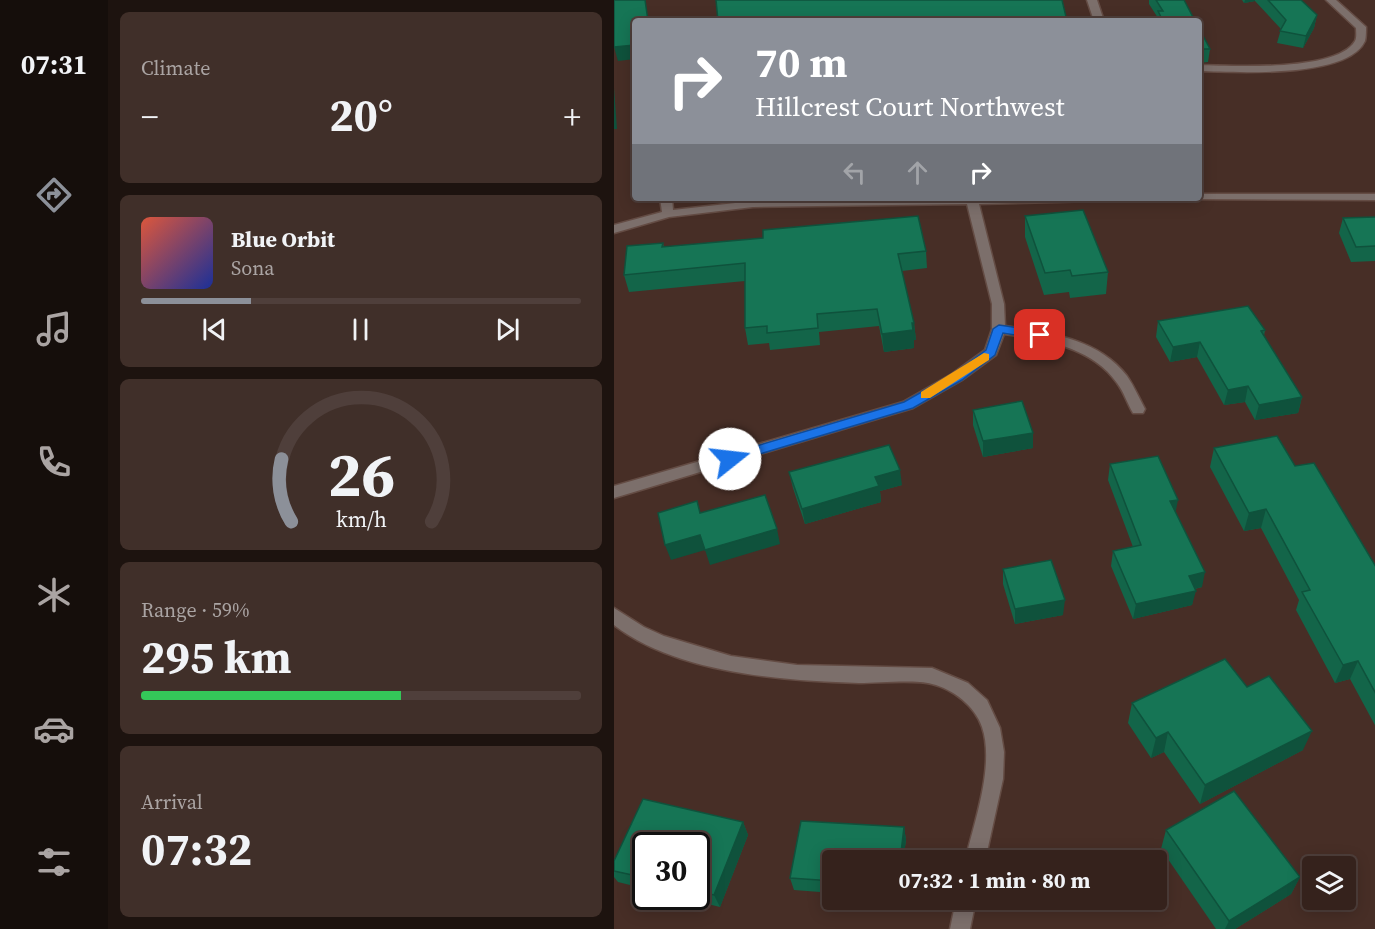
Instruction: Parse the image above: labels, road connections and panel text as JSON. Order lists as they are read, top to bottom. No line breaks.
{"page":{"tabs":"07:31","tile":["Climate",["Range · 59%","295 km"],["Arrival","07:32"]],"turn":["70 m","Hillcrest Court Northwest"],"heat":["−","20°","+"],"song":["Blue Orbit","Sona"],"limit":"30","trip":"07:32 · 1 min · 80 m","gauge":["26","km/h"]}}
